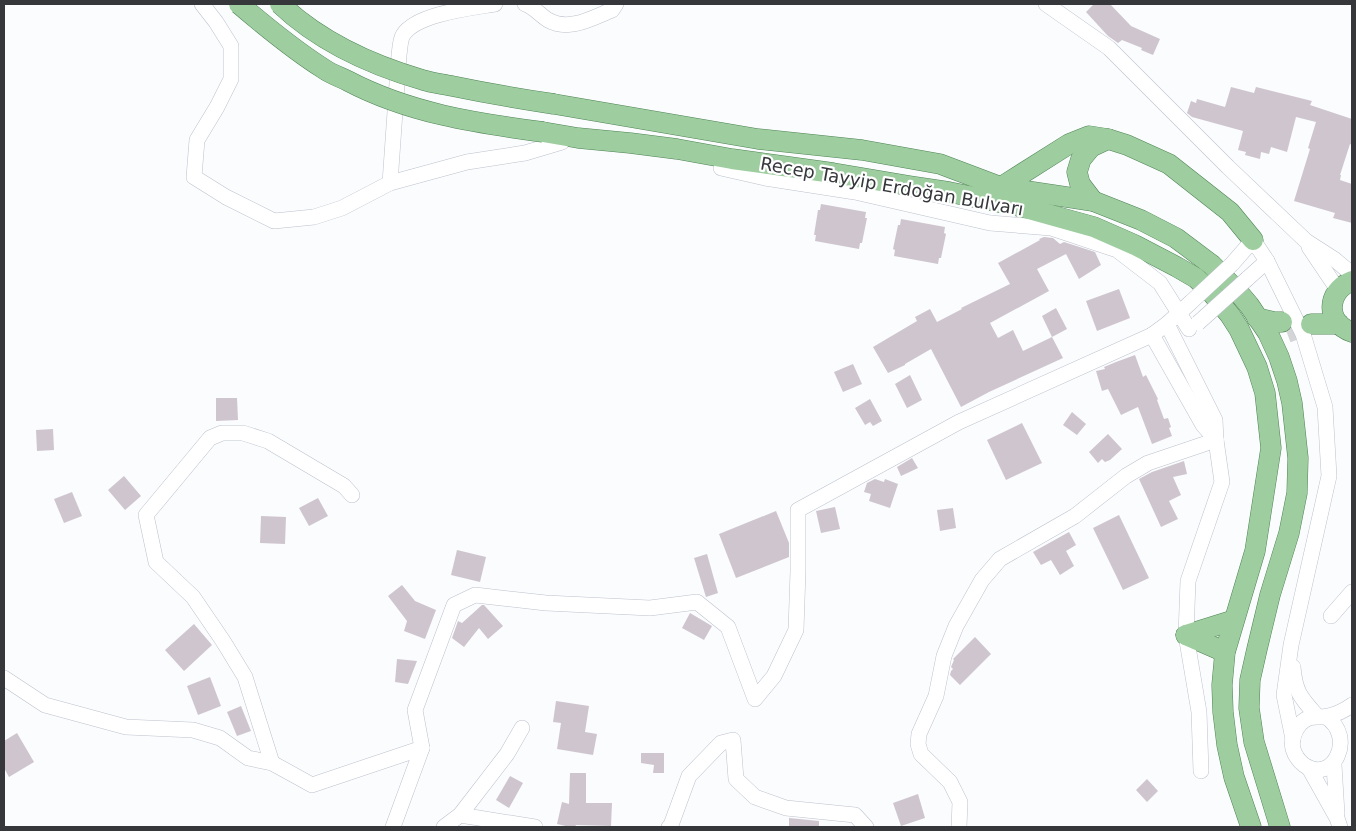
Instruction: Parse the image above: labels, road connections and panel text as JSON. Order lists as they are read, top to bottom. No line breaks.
{"streets":{"main road":["Recep Tayyip Erdoğan Bulvarı"]}}
